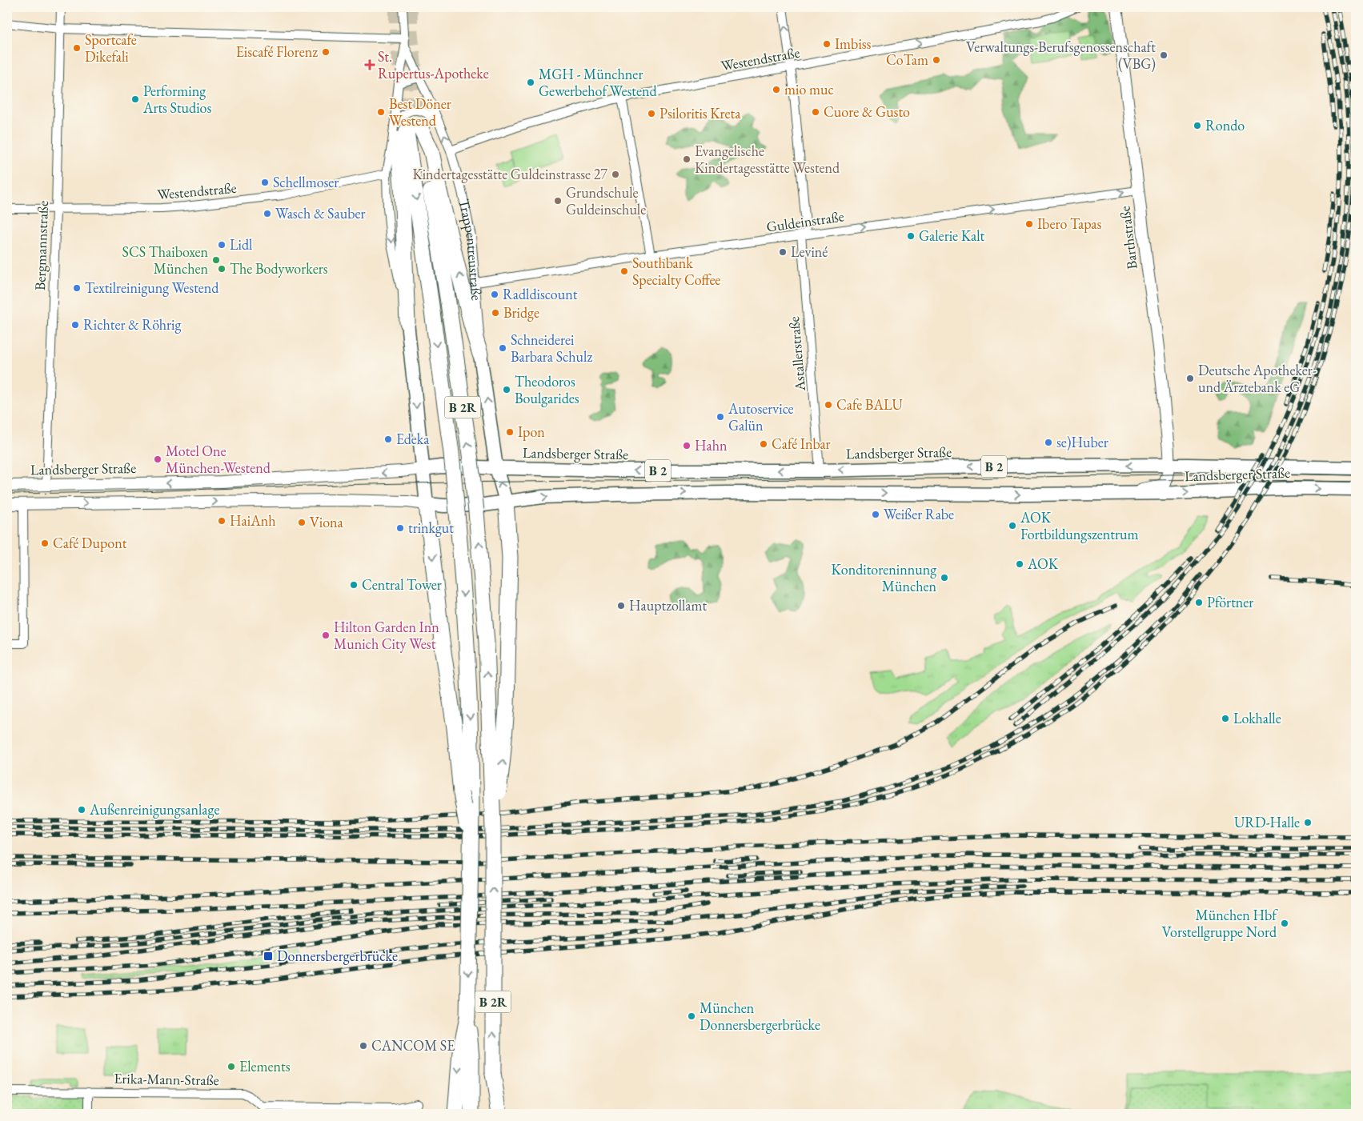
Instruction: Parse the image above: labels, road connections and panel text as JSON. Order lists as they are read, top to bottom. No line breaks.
{"streets":{"highway":["Trappentreustraße","B 2R"],"main road":["Barthstraße","Landsberger Straße","B 2"],"street":["Westendstraße","Guldeinstraße","Bergmannstraße","Astallerstraße","Erika-Mann-Straße"]},"crossings":[["Westendstraße","Bergmannstraße"],["Westendstraße","Trappentreustraße"],["Westendstraße","Astallerstraße"],["Guldeinstraße","Barthstraße"],["Guldeinstraße","Trappentreustraße"],["Guldeinstraße","Astallerstraße"],["Barthstraße","Landsberger Straße"],["Bergmannstraße","Landsberger Straße"],["Trappentreustraße","B 2R"],["Astallerstraße","Landsberger Straße"]],"one_way":["Guldeinstraße"],"places":{"other":["Imbiss","Sportcafe Dikefali","Eiscafé Florenz","Verwaltungs-Berufsgenossenschaft (VBG)","CoTam","MGH - Münchner Gewerbehof Westend","mio muc","Performing Arts Studios","Best Döner Westend","Cuore & Gusto","Psiloritis Kreta","Rondo","Evangelische Kindertagesstätte Westend","Kindertagesstätte Guldeinstrasse 27","Schellmoser","Grundschule Guldeinschule","Wasch & Sauber","Ibero Tapas","Galerie Kalt","Lidl","Leviné","SCS Thaiboxen München","The Bodyworkers","Southbank Specialty Coffee","Textilreinigung Westend","Radldiscount","Bridge","Richter & Röhrig","Schneiderei Barbara Schulz","Deutsche Apotheker- und Ärztebank eG","Theodoros Boulgarides","Cafe BALU","Autoservice Galün","Ipon","Edeka","se)Huber","Café Inbar","Hahn","Motel One München-Westend","Weißer Rabe","HaiAnh","Viona","AOK Fortbildungszentrum","trinkgut","Café Dupont","AOK","Konditoreninnung München","Central Tower","Pförtner","Hauptzollamt","Hilton Garden Inn Munich City West","Lokhalle","Außenreinigungsanlage","URD-Halle","München Hbf Vorstellgruppe Nord","München Donnersbergerbrücke","CANCOM SE","Elements"],"health":["St. Rupertus-Apotheke"],"transit":["Donnersbergerbrücke"]}}
